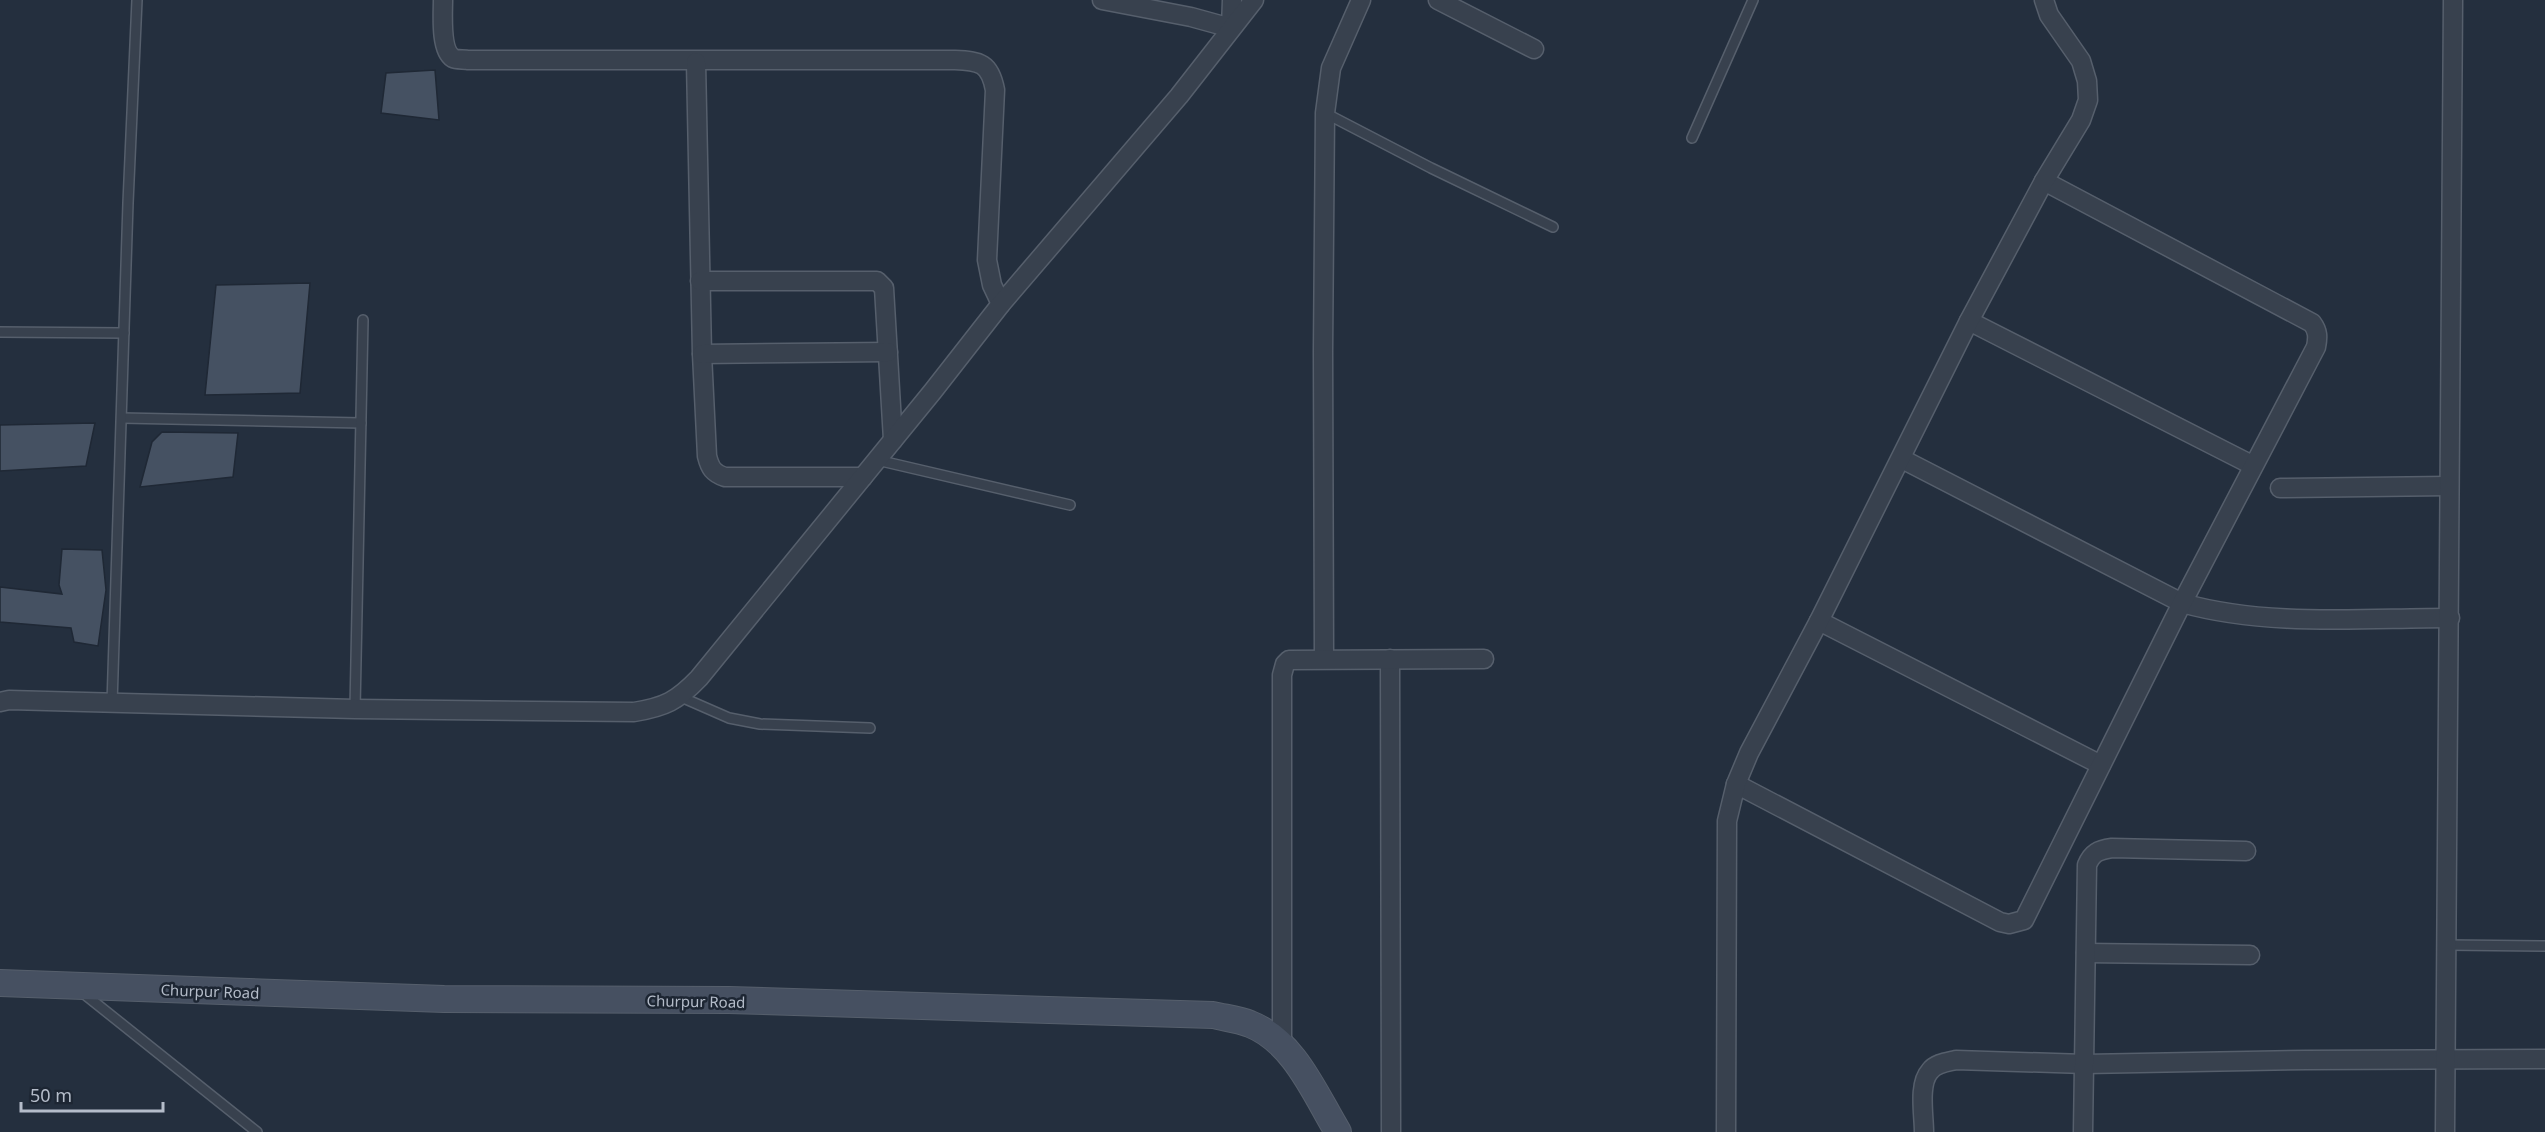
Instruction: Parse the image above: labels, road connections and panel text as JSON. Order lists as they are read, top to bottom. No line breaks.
{"streets":{"street":["Churpur Road"]},"scale_bar":"50 m"}
